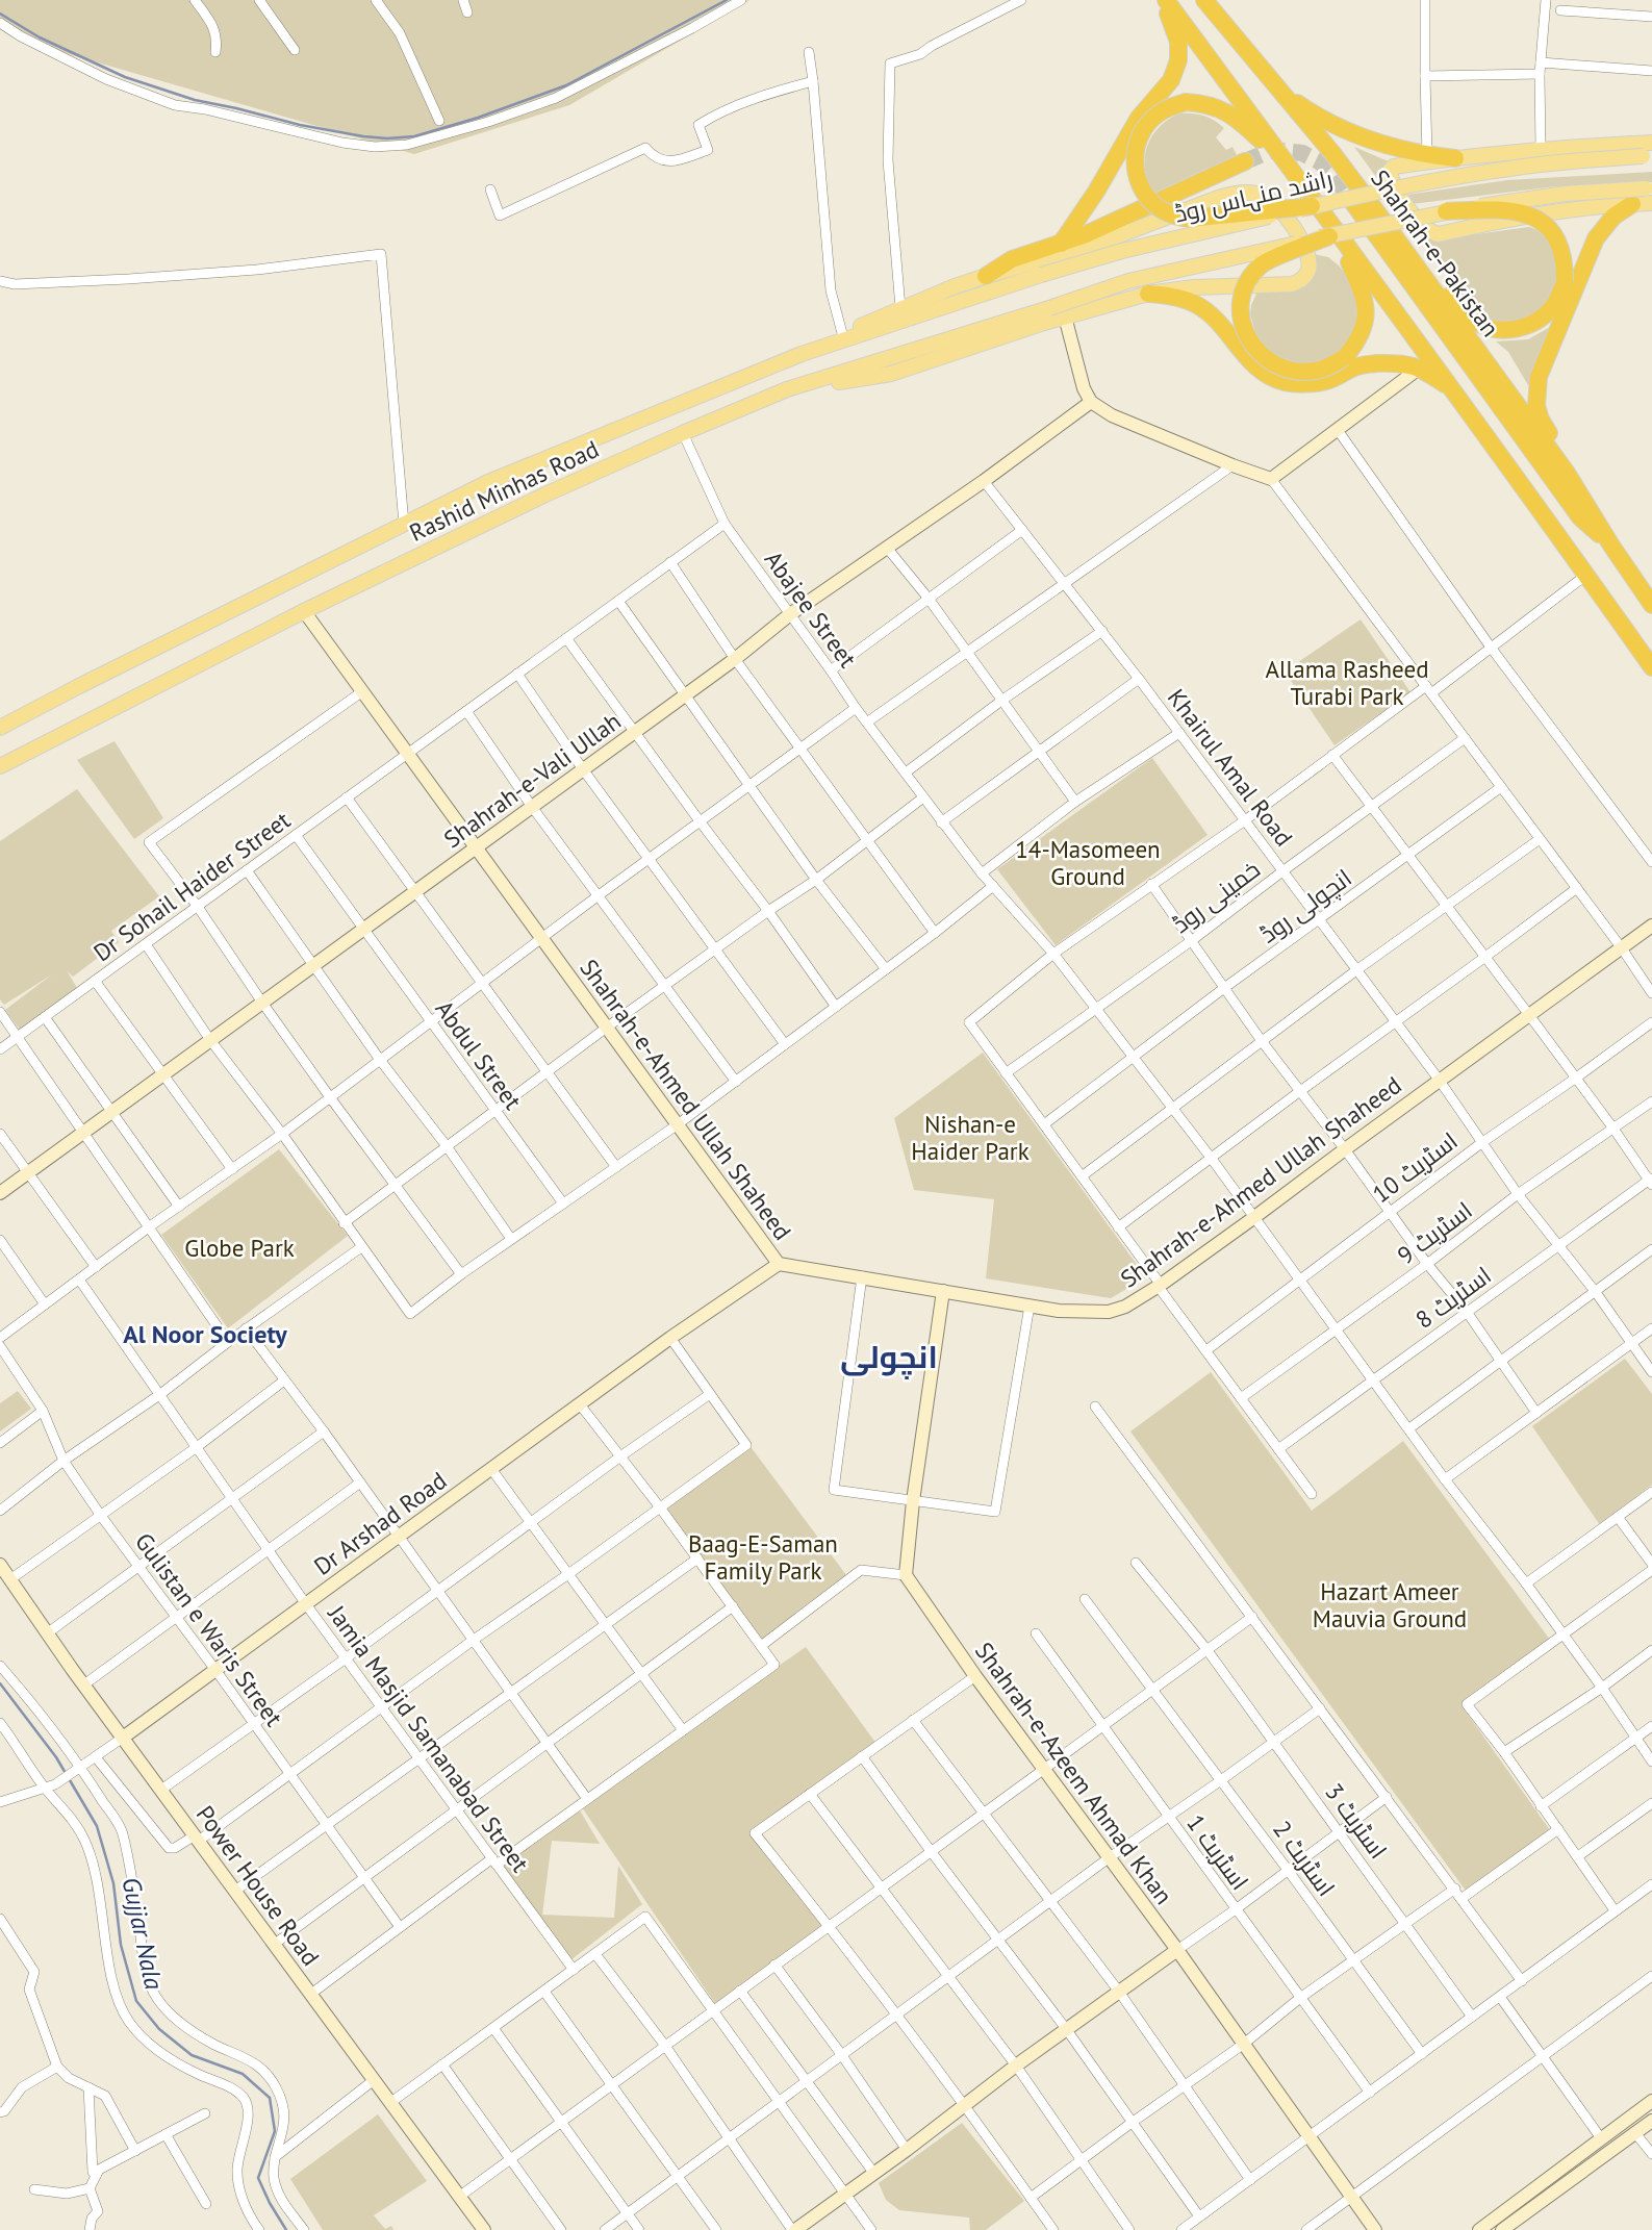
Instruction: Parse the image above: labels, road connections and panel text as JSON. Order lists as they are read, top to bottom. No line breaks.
{"streets":{"highway":["Shahrah-e-Pakistan"],"main road":["راشد منہاس روڈ","Rashid Minhas Road"],"street":["Abajee Street","Khairul Amal Road","Shahrah-e-Vali Ullah","Dr Sohail Haider Street","خمینی روڈ","انچولی روڈ","Abdul Street","Shahrah-e-Ahmed Ullah Shaheed","اسٹریٹ 10","اسٹریٹ 9","اسٹریٹ 8","Dr Arshad Road","Gulistan e Waris Street","Jamia Masjid Samanabad Street","Shahrah-e-Azeem Ahmad Khan","اسٹریٹ 3","اسٹریٹ 1","اسٹریٹ 2","Power House Road"]},"crossings":[["راشد منہاس روڈ","Rashid Minhas Road"],["Rashid Minhas Road","Abajee Street"],["Rashid Minhas Road","Shahrah-e-Ahmed Ullah Shaheed"],["Abajee Street","Shahrah-e-Vali Ullah"],["Abajee Street","Dr Sohail Haider Street"],["Abajee Street","خمینی روڈ"],["Abajee Street","انچولی روڈ"],["Abajee Street","Shahrah-e-Ahmed Ullah Shaheed"],["Abajee Street","اسٹریٹ 10"],["Abajee Street","اسٹریٹ 9"],["Abajee Street","اسٹریٹ 8"],["Khairul Amal Road","Shahrah-e-Vali Ullah"],["Khairul Amal Road","خمینی روڈ"],["Khairul Amal Road","انچولی روڈ"],["Khairul Amal Road","Shahrah-e-Ahmed Ullah Shaheed"],["Khairul Amal Road","اسٹریٹ 10"],["Khairul Amal Road","اسٹریٹ 9"],["Khairul Amal Road","اسٹریٹ 8"],["Shahrah-e-Vali Ullah","Abdul Street"],["Shahrah-e-Vali Ullah","Shahrah-e-Ahmed Ullah Shaheed"],["Dr Sohail Haider Street","Abdul Street"],["Dr Sohail Haider Street","Shahrah-e-Ahmed Ullah Shaheed"],["Shahrah-e-Ahmed Ullah Shaheed","Dr Arshad Road"],["Dr Arshad Road","Gulistan e Waris Street"],["Dr Arshad Road","Jamia Masjid Samanabad Street"],["Dr Arshad Road","Power House Road"]],"districts":["Al Noor Society","انچولی"],"water":["Gujjar Nala"],"parks":["Allama Rasheed Turabi Park","14-Masomeen Ground","Nishan-e Haider Park","Globe Park","Baag-E-Saman Family Park","Hazart Ameer Mauvia Ground"]}
